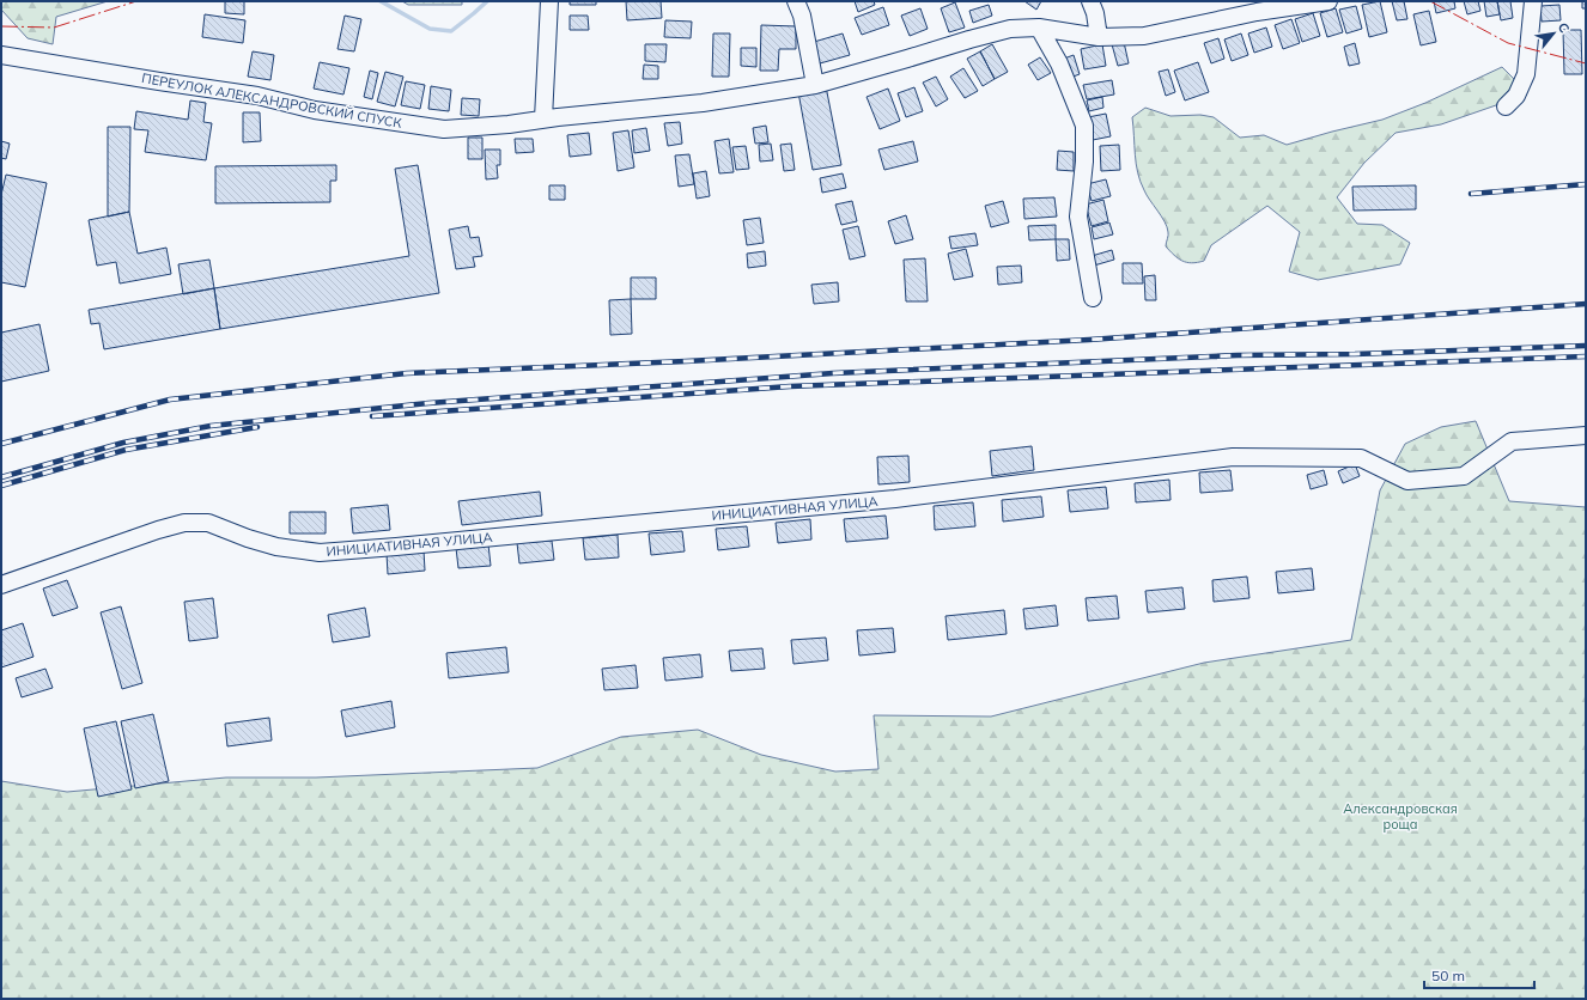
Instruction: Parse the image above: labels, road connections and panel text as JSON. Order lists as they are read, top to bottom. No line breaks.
{"streets":{"street":["ПЕРЕУЛОК АЛЕКСАНДРОВСКИЙ СПУСК","ИНИЦИАТИВНАЯ УЛИЦА"]},"parks":["Александровская роща"],"scale_bar":"50 m","north":"top right"}
